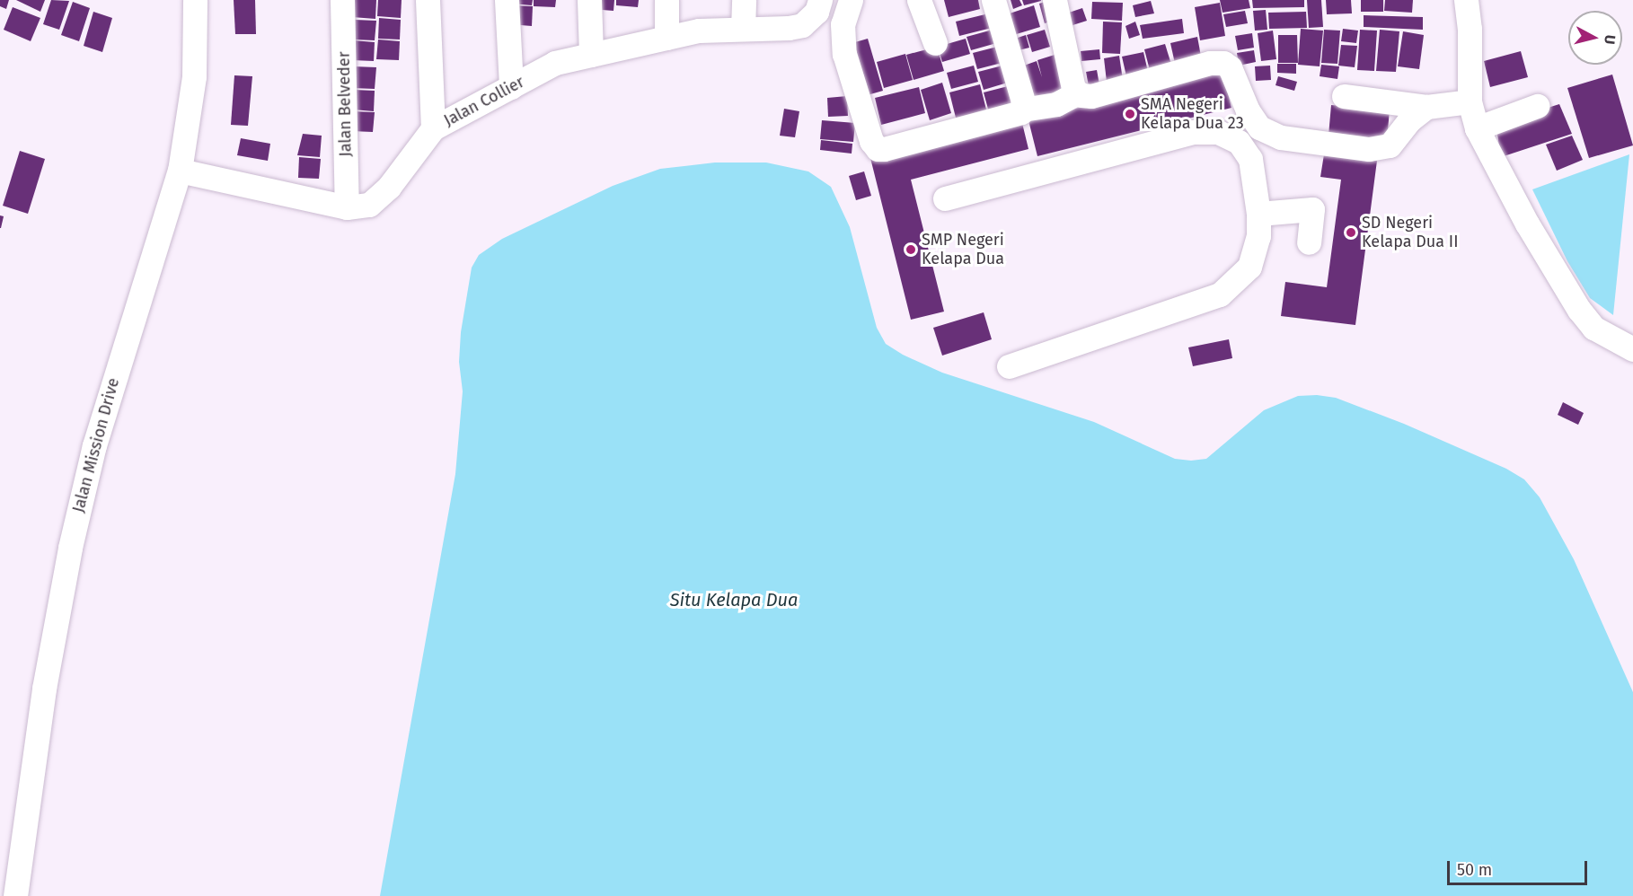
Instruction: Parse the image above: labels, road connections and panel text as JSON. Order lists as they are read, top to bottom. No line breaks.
{"streets":{"street":["Jalan Collier","Jalan Belveder","Jalan Mission Drive"]},"crossings":[["Jalan Collier","Jalan Belveder"],["Jalan Collier","Jalan Mission Drive"]],"water":["Situ Kelapa Dua"],"places":["SMA Negeri Kelapa Dua 23","SD Negeri Kelapa Dua II","SMP Negeri Kelapa Dua"],"scale_bar":"50 m","north":"right"}
